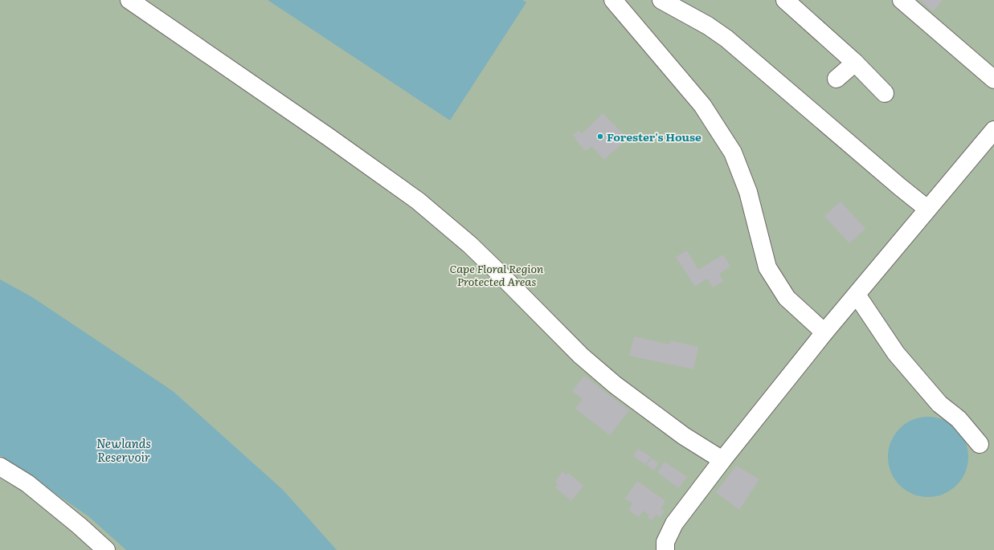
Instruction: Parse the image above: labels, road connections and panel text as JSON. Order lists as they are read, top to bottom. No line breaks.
{"water":["Newlands Reservoir"],"parks":["Cape Floral Region Protected Areas"],"places":["Forester's House"]}
